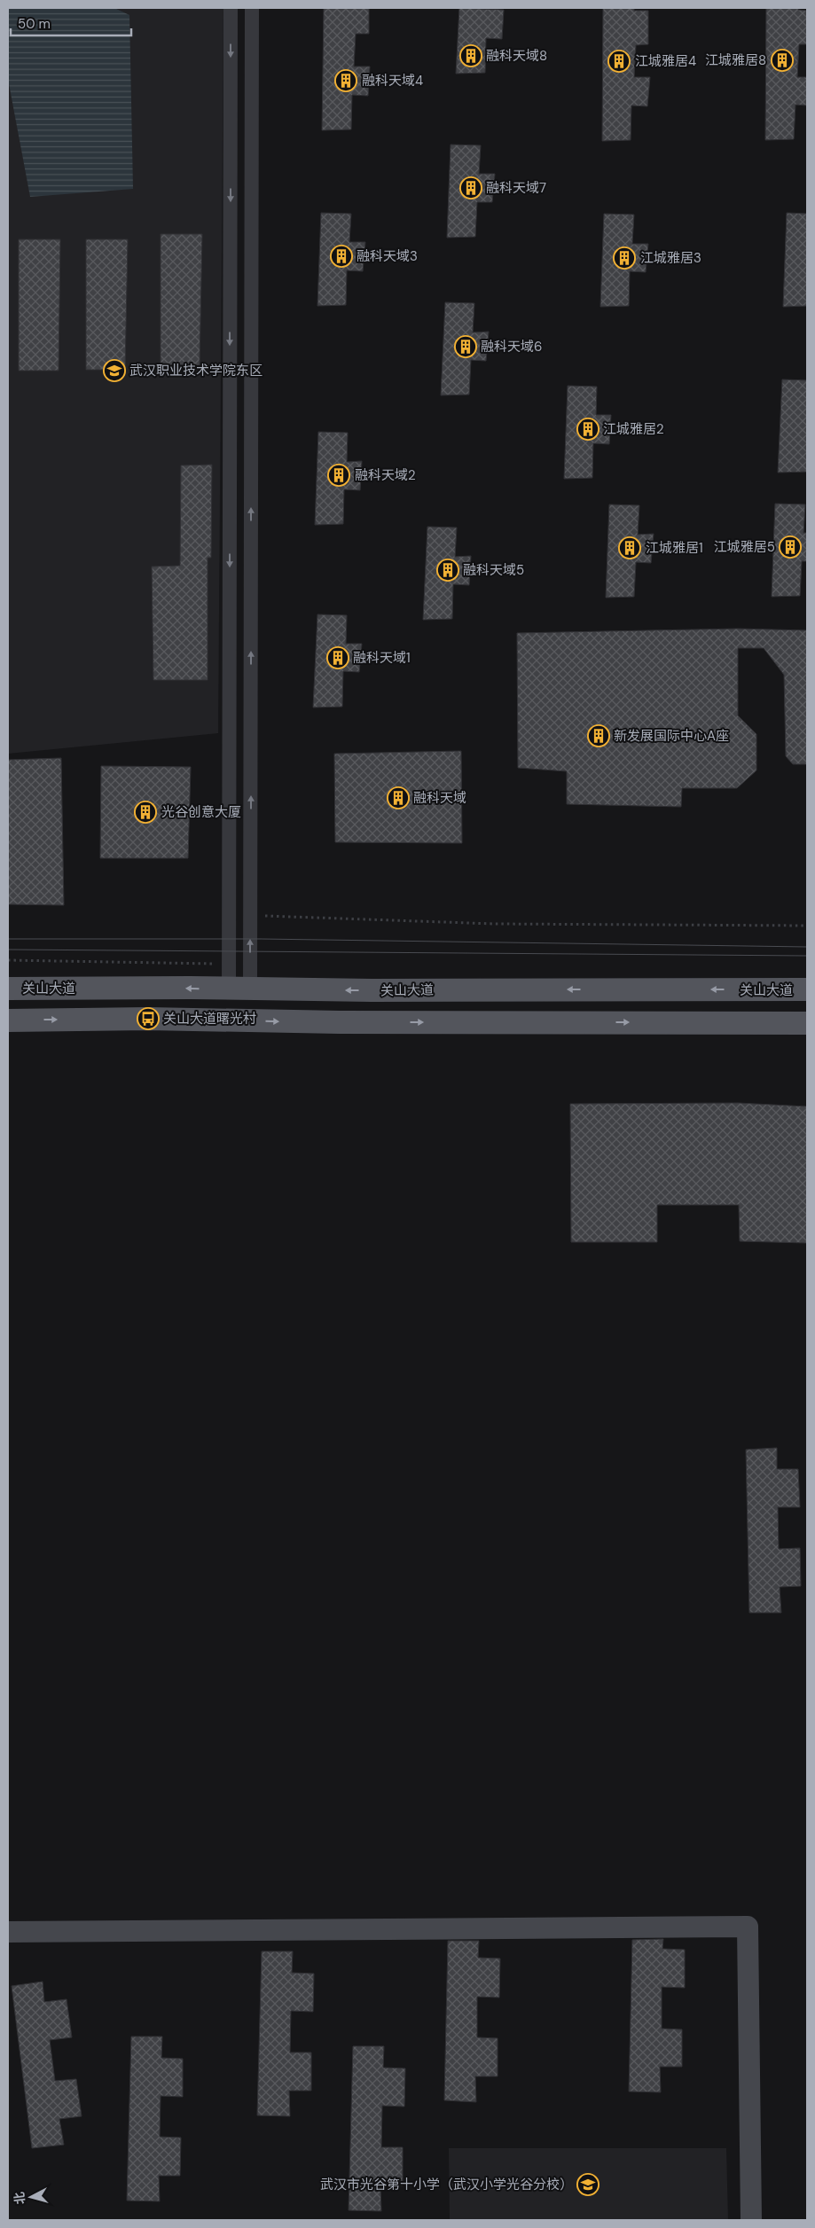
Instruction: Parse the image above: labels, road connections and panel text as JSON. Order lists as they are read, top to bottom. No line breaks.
{"streets":{"main road":["关山大道"]},"places":{"building":["融科天域8","江城雅居8","江城雅居4","融科天域4","融科天域7","融科天域3","江城雅居3","融科天域6","江城雅居2","融科天域2","江城雅居5","江城雅居1","融科天域5","融科天域1","新发展国际中心A座","融科天域","光谷创意大厦"],"school or university":["武汉职业技术学院东区","武汉市光谷第十小学（武汉小学光谷分校）"],"bus stop":["关山大道曙光村"]},"scale_bar":"50 m","north":"left"}
